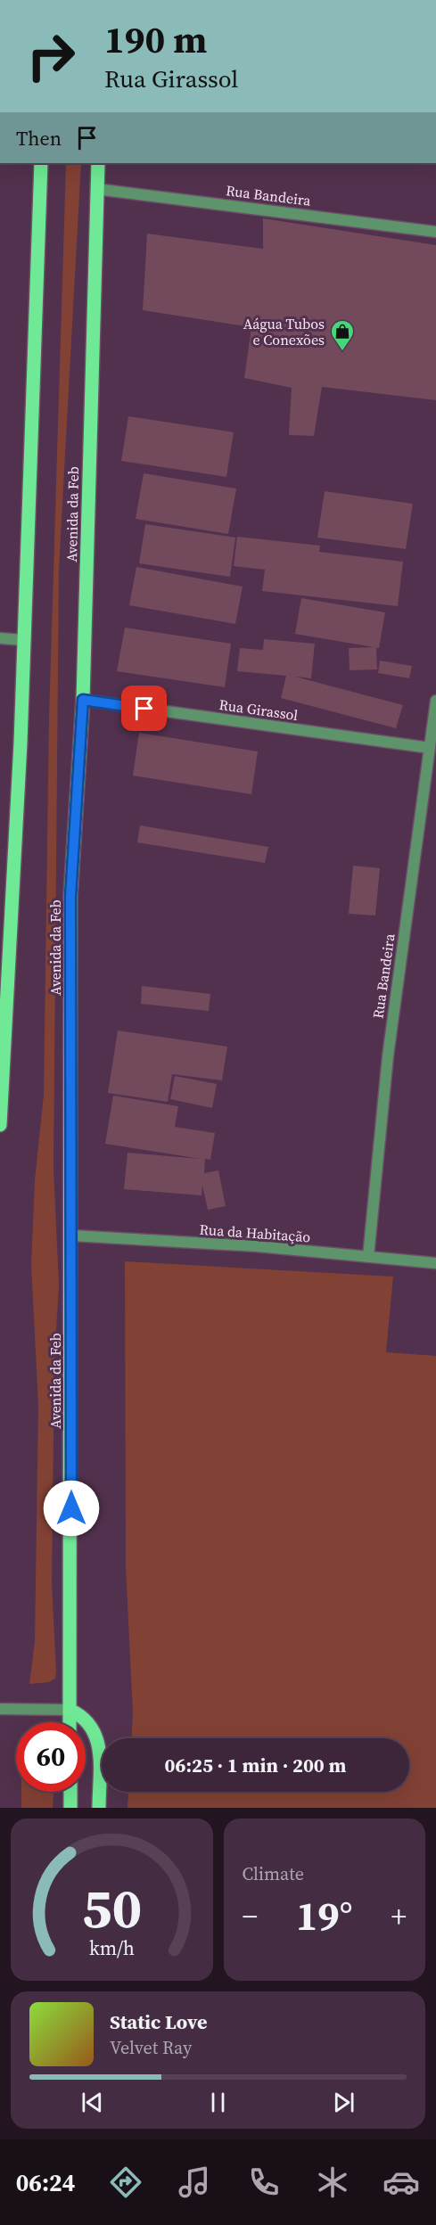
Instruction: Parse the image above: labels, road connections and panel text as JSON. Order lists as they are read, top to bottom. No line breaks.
{"streets":{"main road":["Avenida da Feb"],"street":["Rua Bandeira","Rua Girassol","Rua da Habitação"]},"crossings":[["Rua Bandeira","Avenida da Feb"],["Rua Bandeira","Rua Girassol"],["Rua Bandeira","Rua da Habitação"],["Avenida da Feb","Rua Girassol"],["Avenida da Feb","Rua da Habitação"]],"places":{"shop":["Aágua Tubos e Conexões"]},"page":{"turn":["190 m","Rua Girassol"],"then":"Then","limit":"60","trip":"06:25 · 1 min · 200 m","tile":"Climate","heat":["−","19°","+"],"song":["Static Love","Velvet Ray"],"tabs":"06:24","gauge":["50","km/h"]}}
